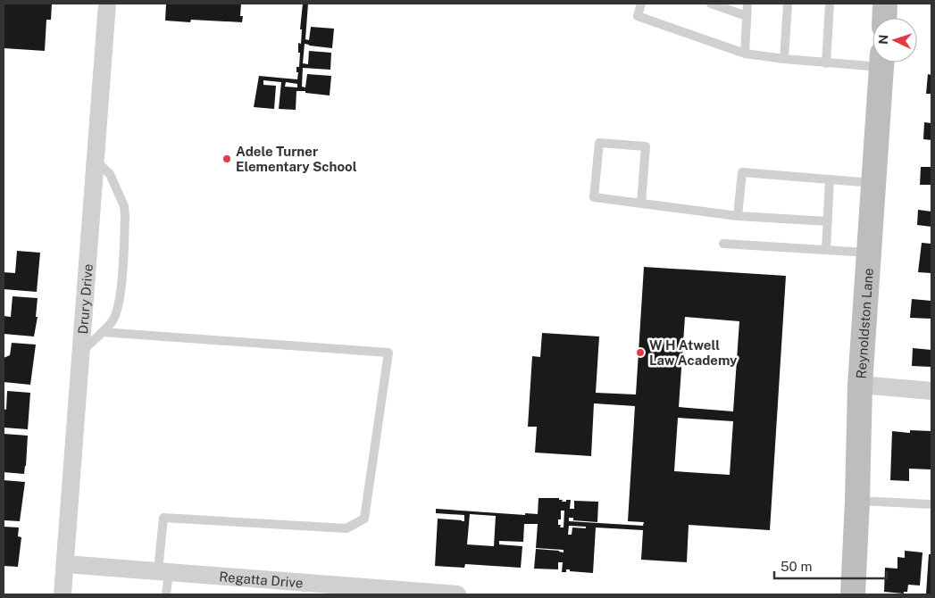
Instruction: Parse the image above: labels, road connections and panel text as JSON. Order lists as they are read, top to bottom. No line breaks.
{"streets":{"street":["Drury Drive","Reynoldston Lane","Regatta Drive"]},"crossings":[["Drury Drive","Regatta Drive"]],"places":["Adele Turner Elementary School","W H Atwell Law Academy"],"scale_bar":"50 m","north":"left"}
